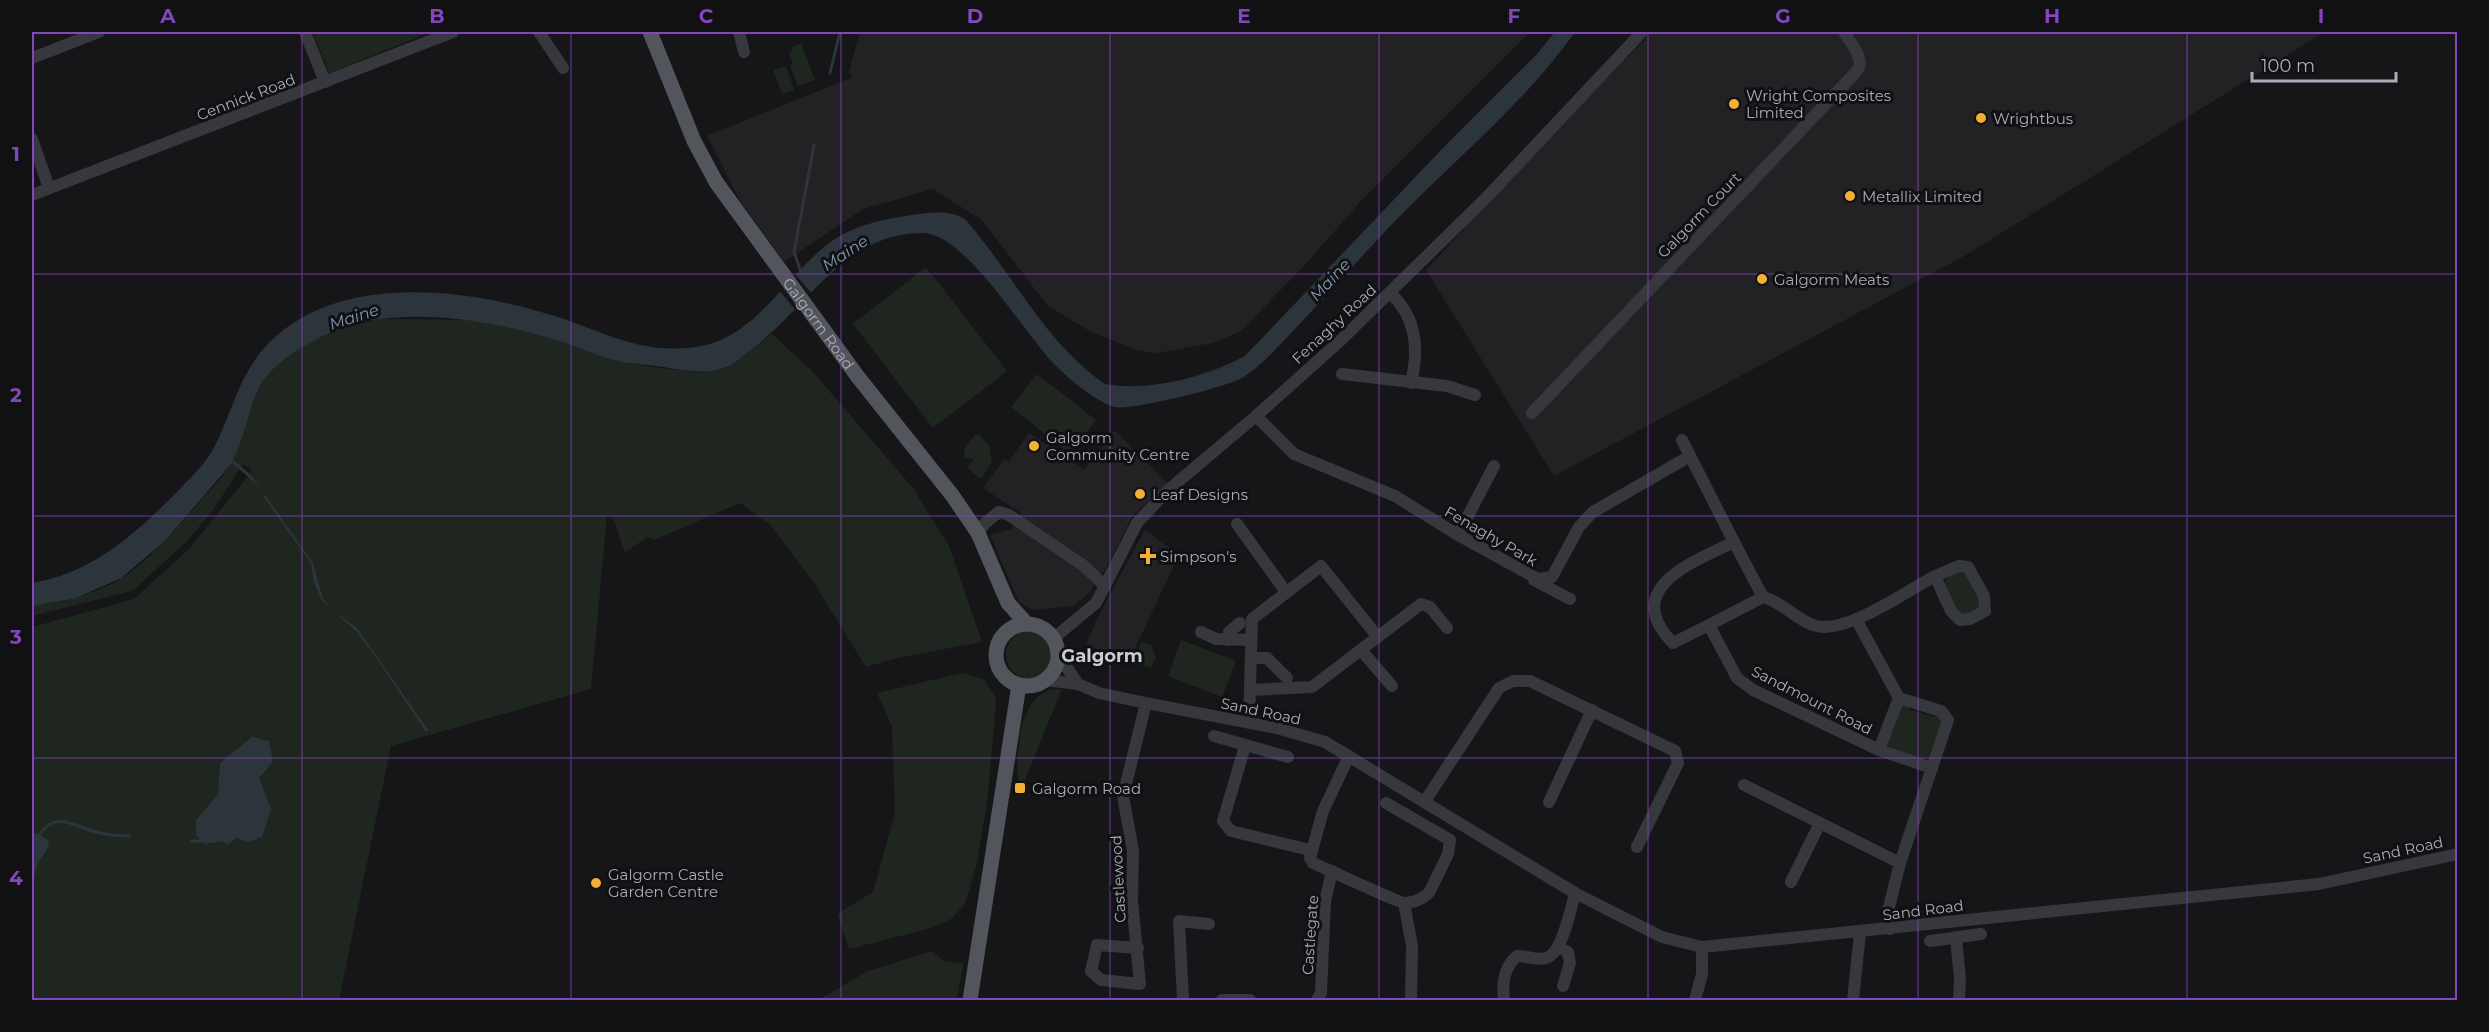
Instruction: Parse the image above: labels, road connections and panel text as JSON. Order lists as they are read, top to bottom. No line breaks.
{"streets":{"main road":["Galgorm Road"],"street":["Cennick Road","Galgorm Court","Fenaghy Road","Fenaghy Park","Sandmount Road","Sand Road","Castlewood","Castlegate"]},"crossings":[["Galgorm Road","Fenaghy Road"],["Galgorm Road","Sand Road"],["Fenaghy Road","Fenaghy Park"],["Fenaghy Road","Sand Road"],["Sand Road","Castlewood"]],"districts":["Galgorm"],"water":["Maine"],"places":{"other":["Wright Composites Limited","Wrightbus","Metallix Limited","Galgorm Meats","Galgorm Community Centre","Leaf Designs","Galgorm Castle Garden Centre"],"health":["Simpson's"],"transit":["Galgorm Road"]},"scale_bar":"100 m","grid":{"columns":["A","B","C","D","E","F","G","H","I"],"rows":["1","2","3","4"]}}
